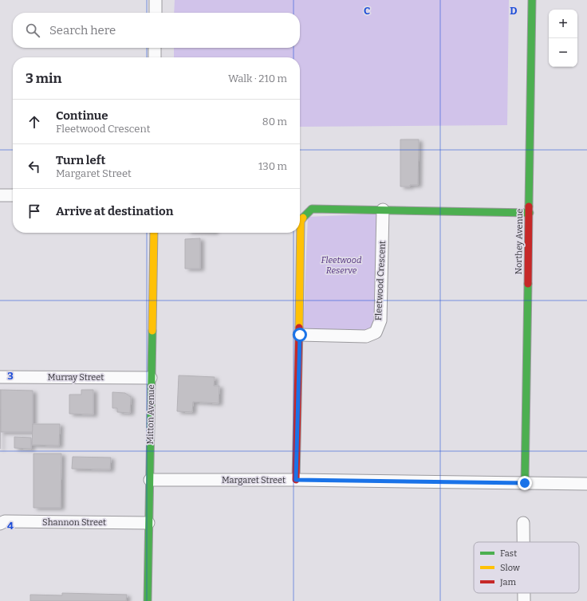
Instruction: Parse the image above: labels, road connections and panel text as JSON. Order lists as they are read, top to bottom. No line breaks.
{"streets":{"street":["Northey Avenue","Fleetwood Crescent","Murray Street","Mitton Avenue","Margaret Street","Shannon Street"]},"crossings":[["Northey Avenue","Margaret Street"],["Murray Street","Mitton Avenue"],["Mitton Avenue","Margaret Street"],["Mitton Avenue","Shannon Street"]],"parks":["Fleetwood Reserve"],"legend":["Fast","Slow","Jam"],"page":{"map_buttons":["+","−"],"search":"Search here","heading":["3 min","Walk · 210 m"],"list":[["Continue","Fleetwood Crescent","80 m"],["Turn left","Margaret Street","130 m"],"Arrive at destination"]},"grid":{"columns":["C","D"],"rows":["3","4"]}}
